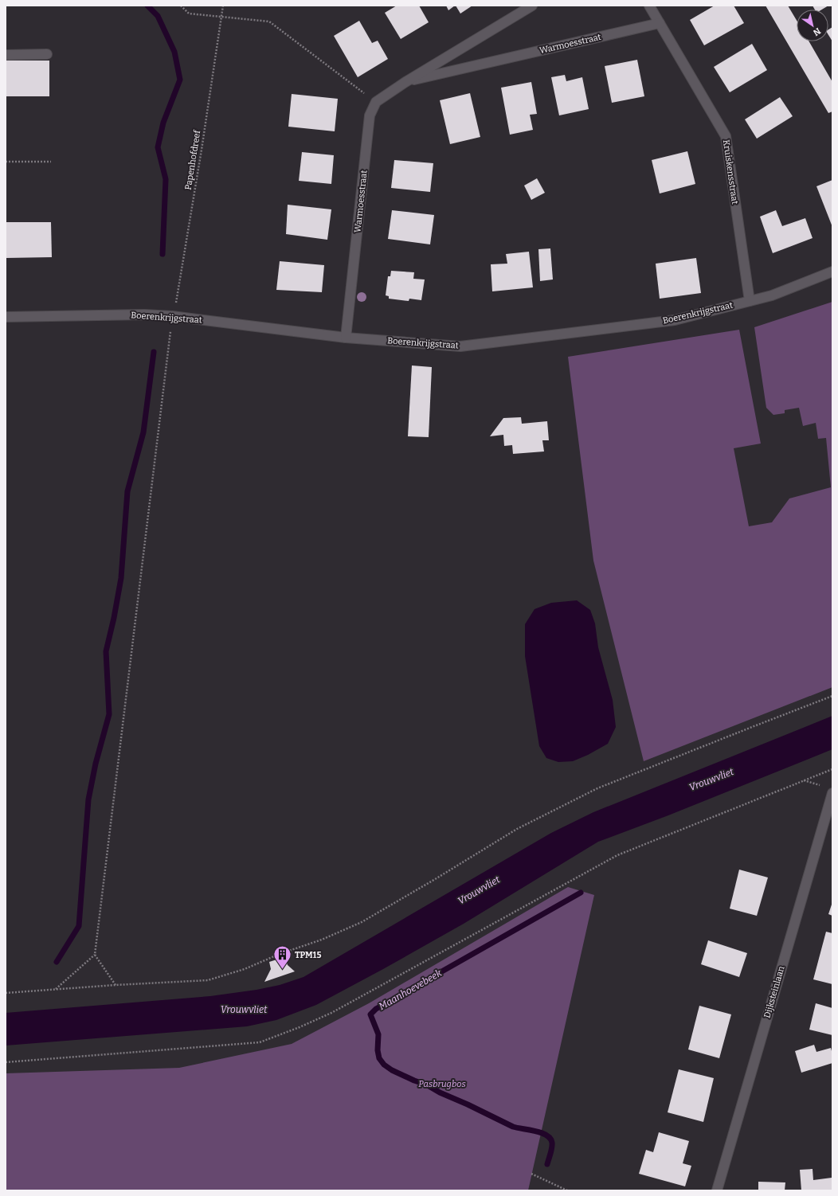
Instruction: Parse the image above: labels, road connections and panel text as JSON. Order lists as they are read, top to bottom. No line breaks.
{"streets":{"street":["Warmoesstraat","Kruiskensstraat","Boerenkrijgstraat","Dijksteinlaan"],"path":["Papenhofdreef"]},"crossings":[["Warmoesstraat","Kruiskensstraat"],["Warmoesstraat","Boerenkrijgstraat"],["Papenhofdreef","Boerenkrijgstraat"],["Kruiskensstraat","Boerenkrijgstraat"]],"water":["Vrouwvliet","Maanhoevebeek"],"parks":["Pasbrugbos"],"places":{"building":["TPM15"]},"north":"bottom right"}
